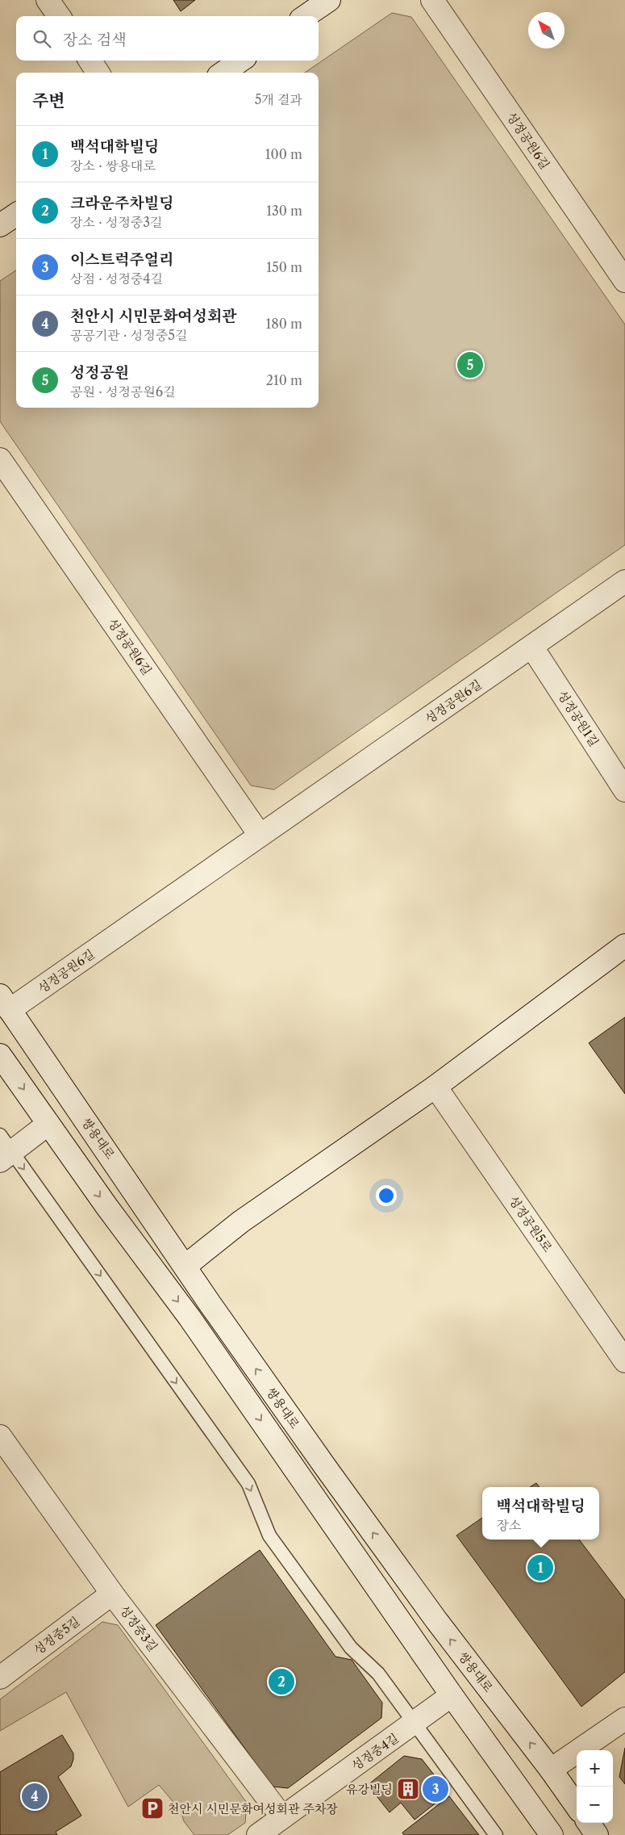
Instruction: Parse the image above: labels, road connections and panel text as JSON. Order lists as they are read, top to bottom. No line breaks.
{"streets":{"street":["성정공원6길","성정공원1길","쌍용대로","성정공원5로","성정중3길","성정중5길","성정중4길"]},"crossings":[["성정공원6길","성정공원1길"],["성정공원6길","쌍용대로"],["쌍용대로","성정중4길"],["성정중3길","성정중5길"],["성정중3길","성정중4길"]],"places":{"building":["유강빌딩"],"parking":["천안시 시민문화여성회관 주차장"]},"north":"top left","page":{"search":"장소 검색","heading":["주변","5개 결과"],"list":[{"mark":"1","name":"백석대학빌딩","note":"장소 · 쌍용대로","value":"100 m"},{"mark":"2","name":"크라운주차빌딩","note":"장소 · 성정중3길","value":"130 m"},{"mark":"3","name":"이스트럭주얼리","note":"상점 · 성정중4길","value":"150 m"},{"mark":"4","name":"천안시 시민문화여성회관","note":"공공기관 · 성정중5길","value":"180 m"},{"mark":"5","name":"성정공원","note":"공원 · 성정공원6길","value":"210 m"}],"pins":["5","1","2","3","4"],"popup":["백석대학빌딩","장소"],"map_buttons":["+","−"]}}
